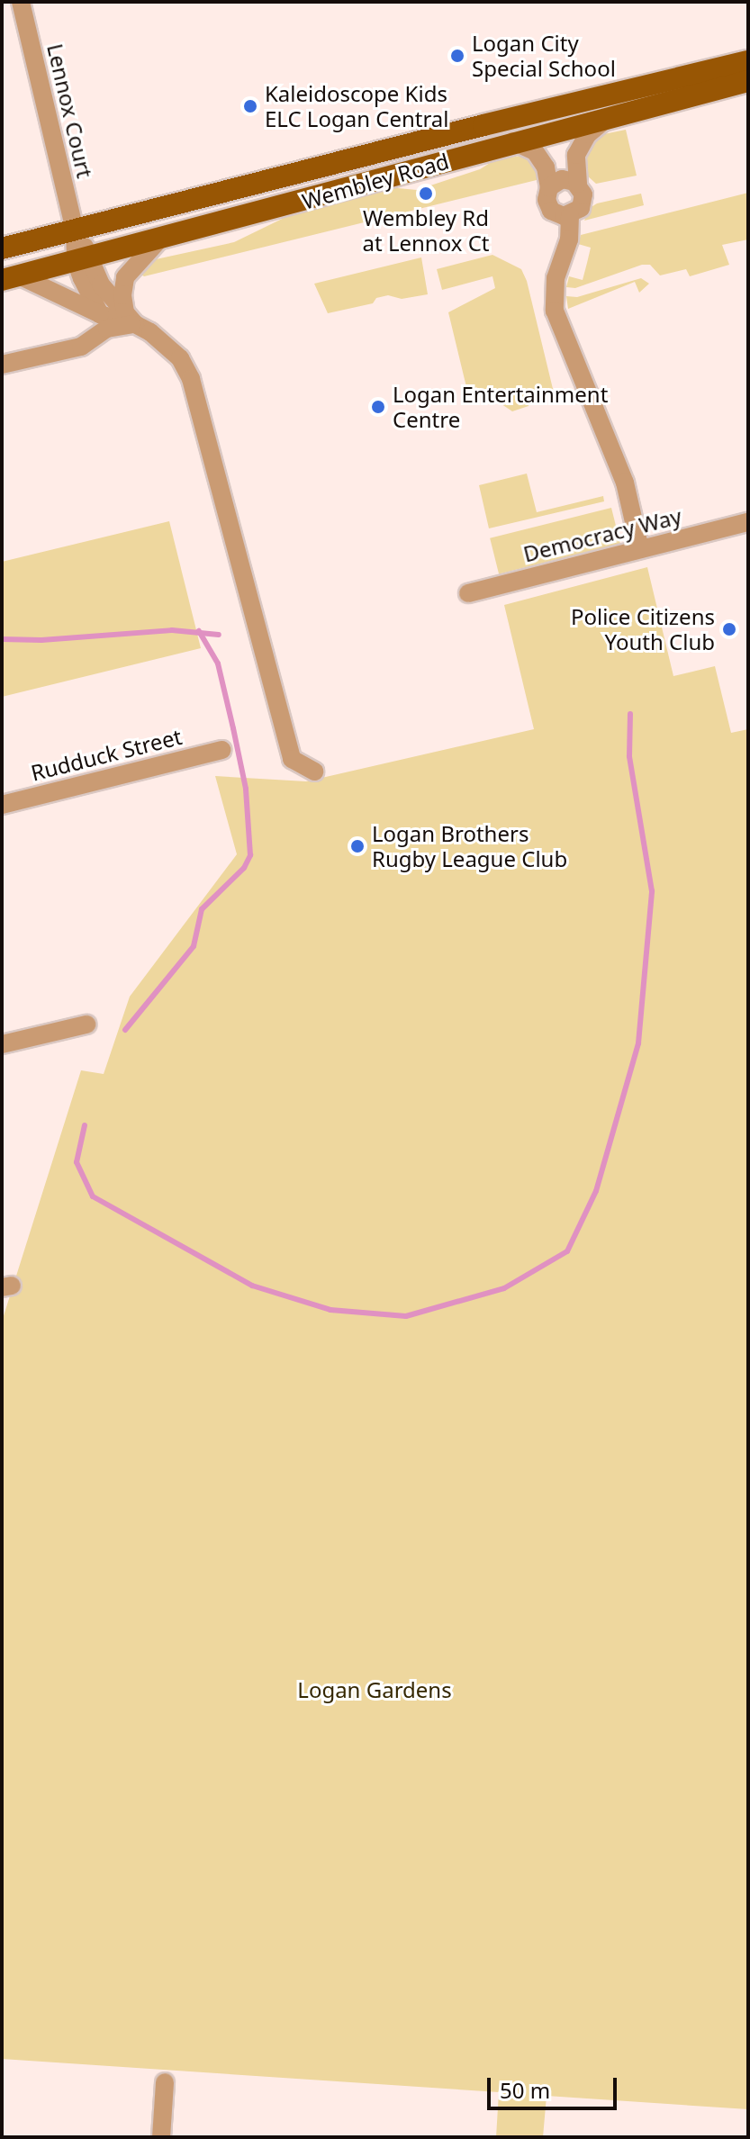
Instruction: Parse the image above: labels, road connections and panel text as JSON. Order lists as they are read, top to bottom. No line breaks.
{"streets":{"main road":["Wembley Road"],"street":["Lennox Court","Democracy Way","Rudduck Street"]},"crossings":[["Lennox Court","Wembley Road"]],"parks":["Logan Gardens"],"places":["Logan City Special School","Kaleidoscope Kids ELC Logan Central","Wembley Rd at Lennox Ct","Logan Entertainment Centre","Police Citizens Youth Club","Logan Brothers Rugby League Club"],"scale_bar":"50 m"}
